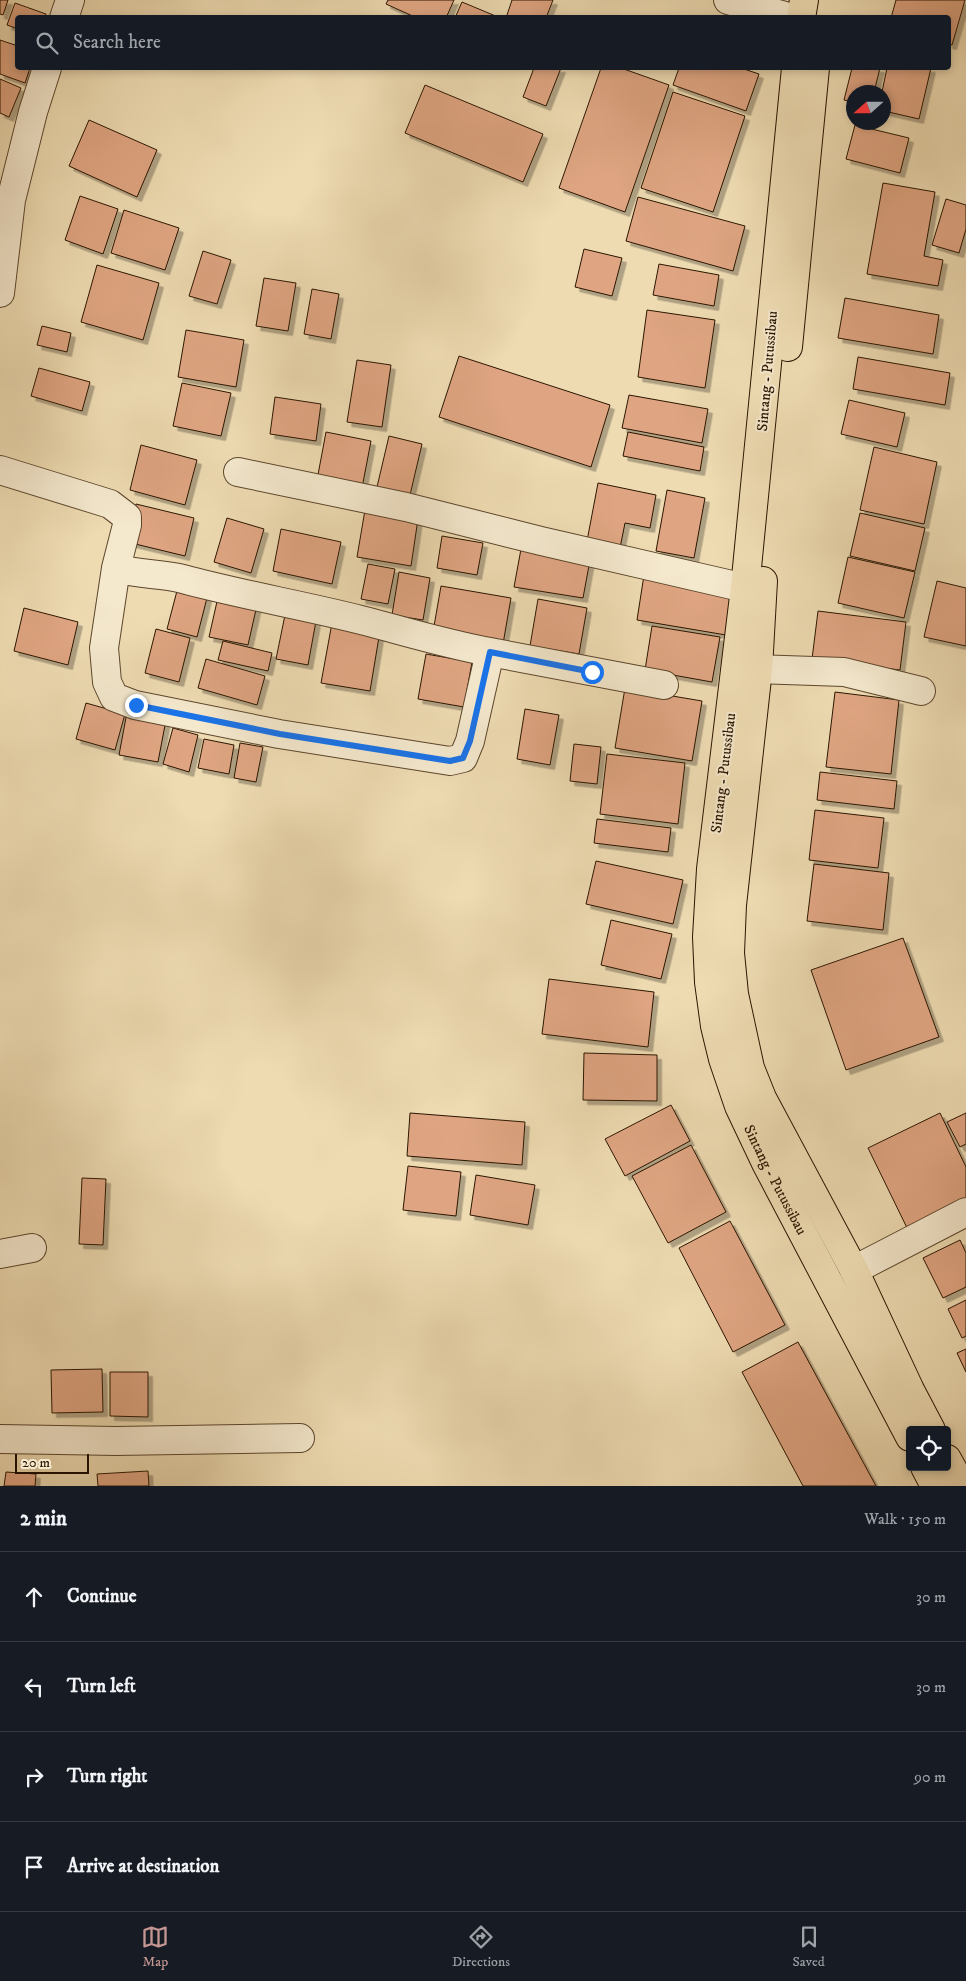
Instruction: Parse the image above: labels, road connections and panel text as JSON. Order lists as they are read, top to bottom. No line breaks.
{"streets":{"highway":["Sintang - Putussibau"]},"scale_bar":"20 m","north":"left","page":{"search":"Search here","scale":"20 m","heading":["2 min","Walk · 150 m"],"list":[["Continue","30 m"],["Turn left","30 m"],["Turn right","90 m"],"Arrive at destination"],"nav":["Map","Directions","Saved"]}}
